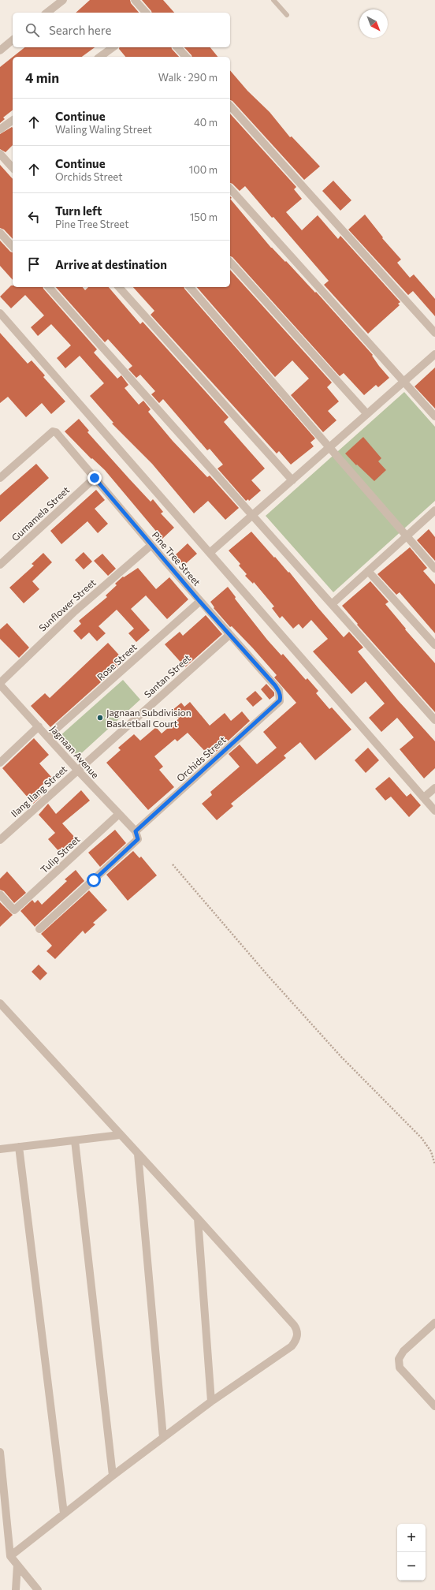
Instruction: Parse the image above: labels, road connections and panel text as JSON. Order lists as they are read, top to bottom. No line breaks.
{"streets":{"street":["Gumamela Street","Pine Tree Street","Sunflower Street","Rose Street","Santan Street","Jagnaan Avenue","Orchids Street","Ilang Ilang Street","Tulip Street"]},"crossings":[["Gumamela Street","Pine Tree Street"],["Pine Tree Street","Sunflower Street"],["Pine Tree Street","Rose Street"],["Pine Tree Street","Santan Street"],["Pine Tree Street","Orchids Street"],["Sunflower Street","Jagnaan Avenue"],["Rose Street","Jagnaan Avenue"],["Santan Street","Jagnaan Avenue"],["Santan Street","Ilang Ilang Street"],["Jagnaan Avenue","Orchids Street"],["Jagnaan Avenue","Ilang Ilang Street"],["Jagnaan Avenue","Tulip Street"]],"places":["Jagnaan Subdivision Basketball Court"],"north":"bottom right","page":{"search":"Search here","heading":["4 min","Walk · 290 m"],"list":[["Continue","Waling Waling Street","40 m"],["Continue","Orchids Street","100 m"],["Turn left","Pine Tree Street","150 m"],"Arrive at destination"],"map_buttons":["+","−"]}}
